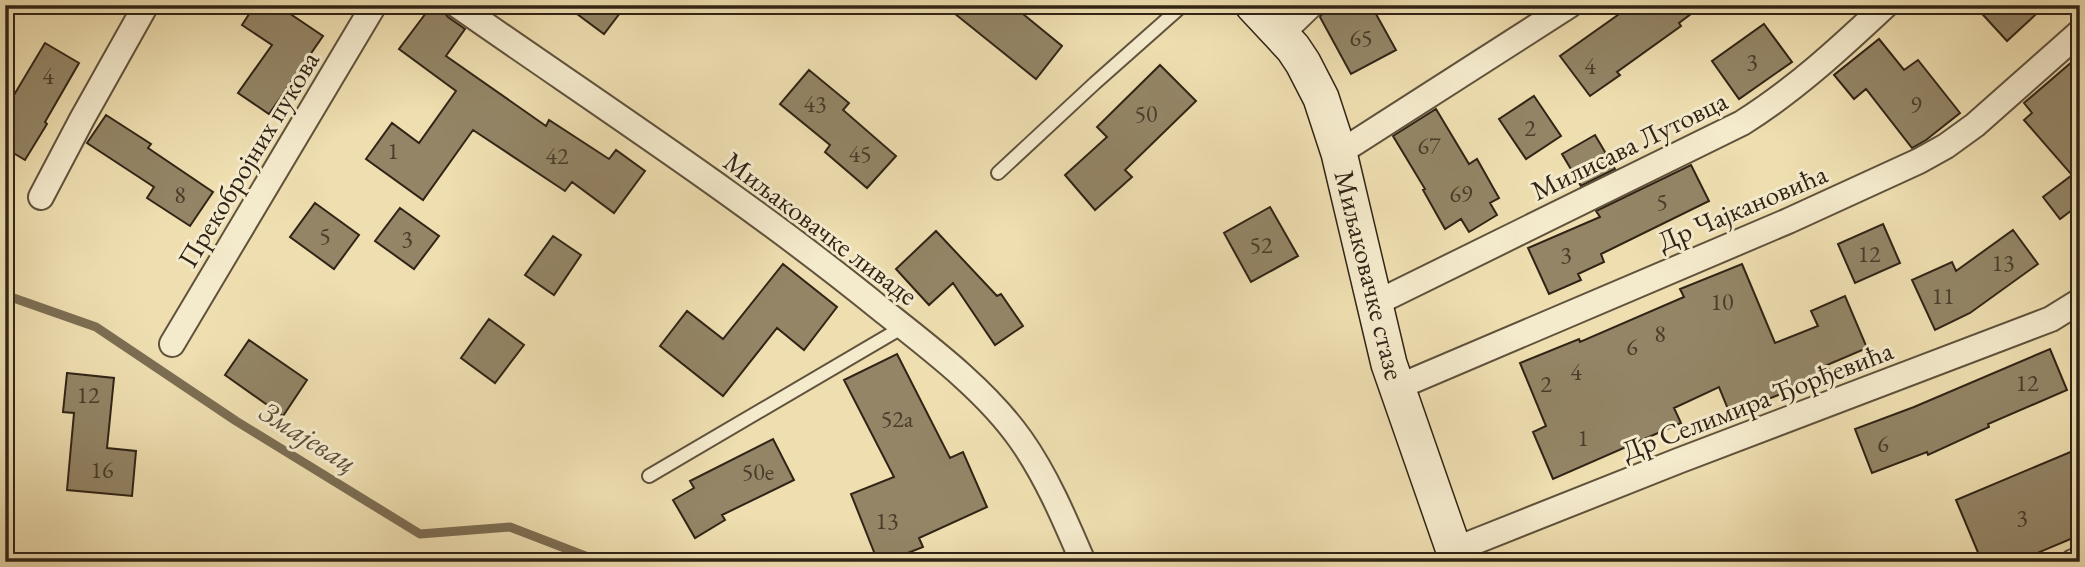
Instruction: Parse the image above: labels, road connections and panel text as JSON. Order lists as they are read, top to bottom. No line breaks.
{"streets":{"street":["Милисава Лутовца","Прекобројних пукова","Др Чајкановића","Миљаковачке ливаде","Миљаковачке стазе","Др Селимира Ђорђевића"]},"crossings":[["Милисава Лутовца","Миљаковачке стазе"],["Др Чајкановића","Миљаковачке стазе"],["Миљаковачке стазе","Др Селимира Ђорђевића"]],"water":["Змајевац"],"house_numbers":["65","3","4","4","43","9","50","2","67","1","45","42","69","8","5","5","3","52","12","3","13","11","10","8","6","4","12","2","12","52a","1","6","16","50e","3","13"]}
